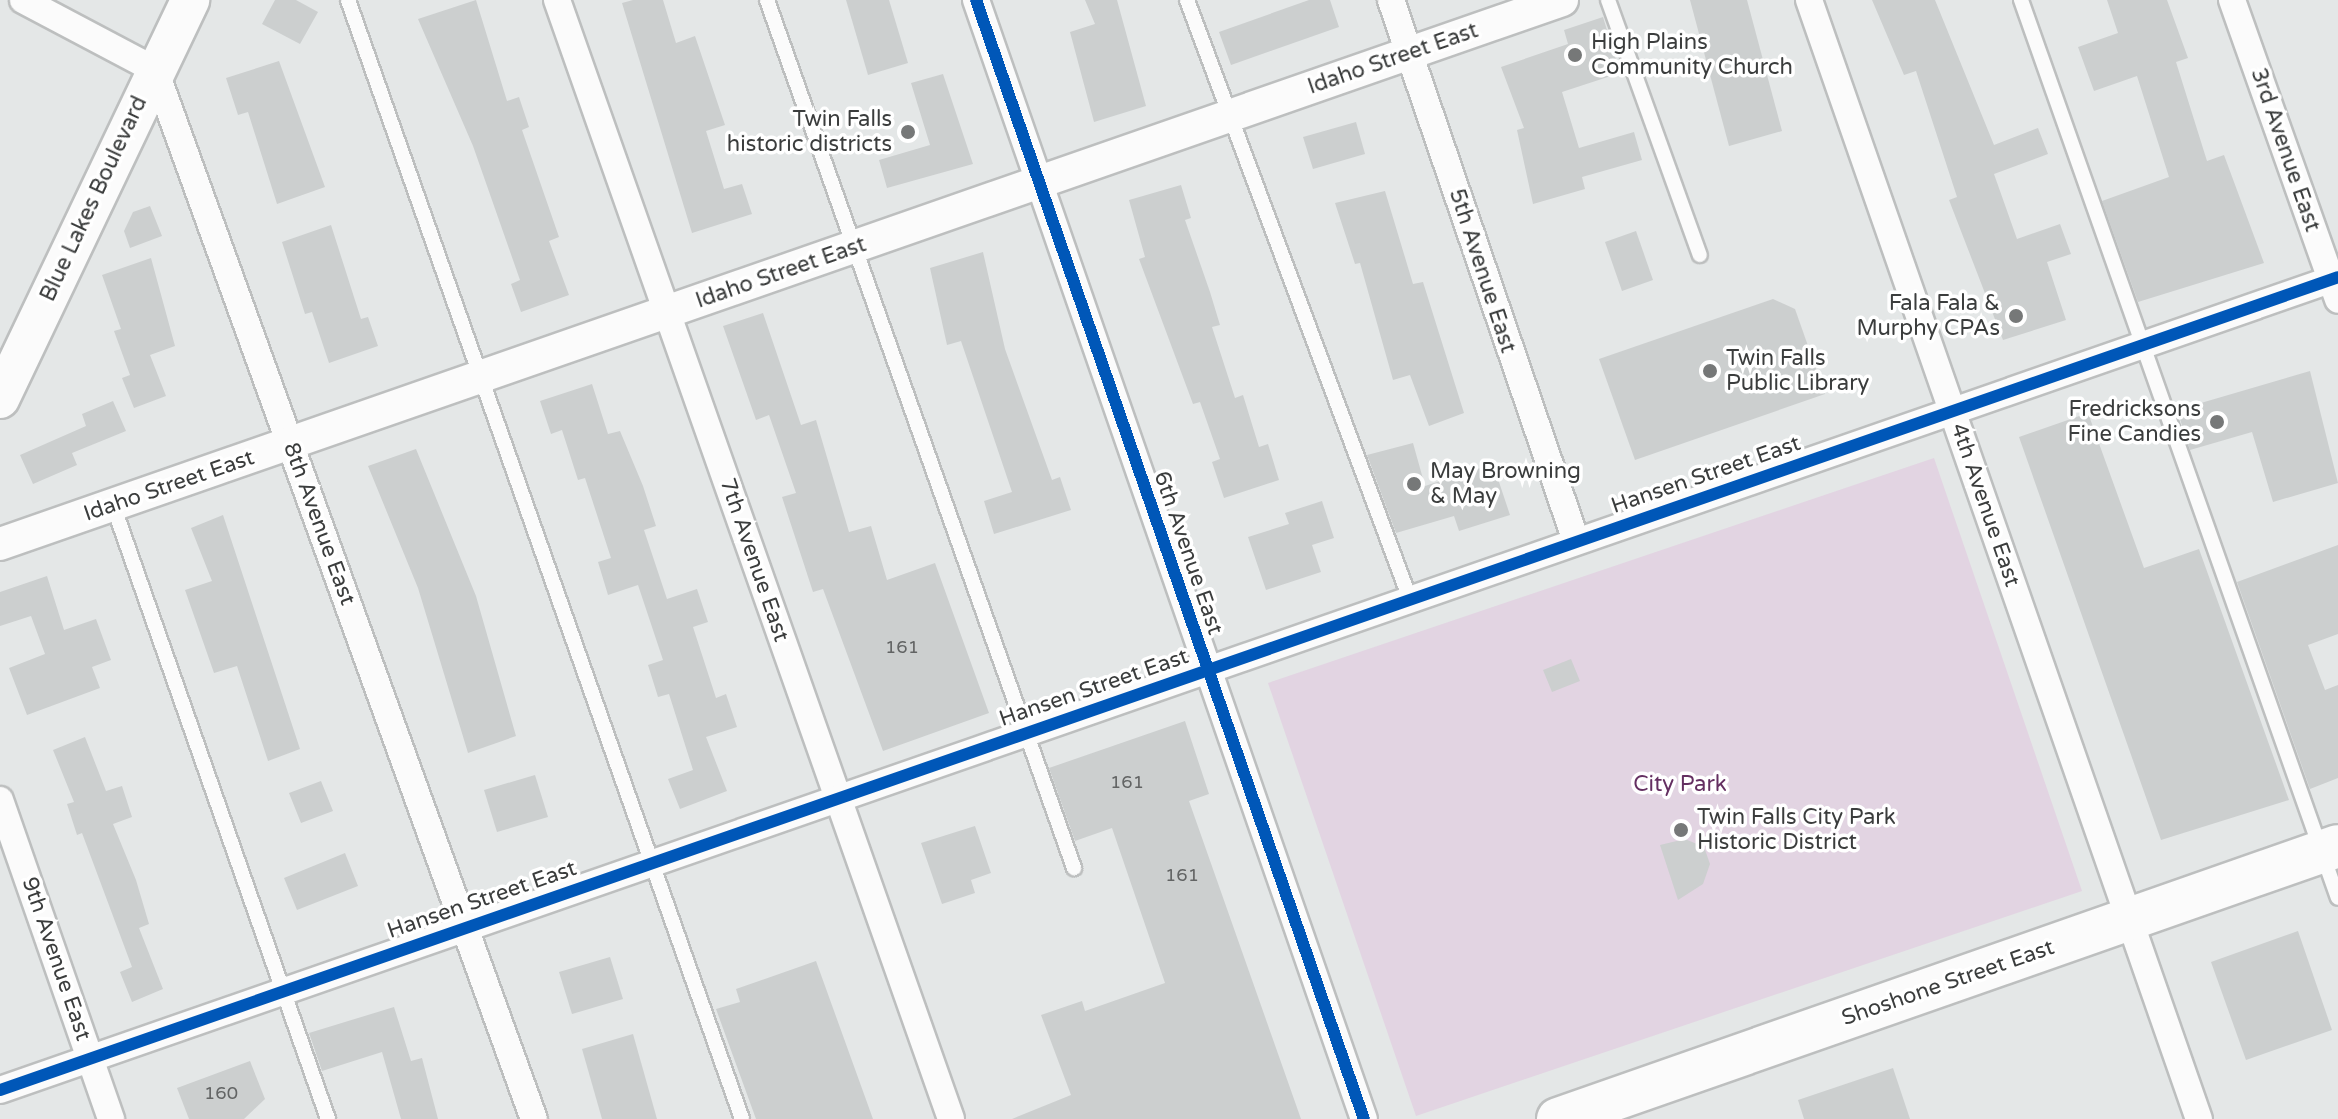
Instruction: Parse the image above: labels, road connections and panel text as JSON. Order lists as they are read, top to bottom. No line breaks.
{"streets":{"main road":["Blue Lakes Boulevard","Shoshone Street East"],"street":["Idaho Street East","3rd Avenue East","5th Avenue East","Hansen Street East","4th Avenue East","8th Avenue East","6th Avenue East","7th Avenue East","9th Avenue East"]},"crossings":[["Idaho Street East","5th Avenue East"],["Idaho Street East","8th Avenue East"],["Idaho Street East","6th Avenue East"],["Idaho Street East","7th Avenue East"],["3rd Avenue East","Hansen Street East"],["Blue Lakes Boulevard","8th Avenue East"],["5th Avenue East","Hansen Street East"],["Hansen Street East","4th Avenue East"],["Hansen Street East","8th Avenue East"],["Hansen Street East","6th Avenue East"],["Hansen Street East","7th Avenue East"],["Hansen Street East","9th Avenue East"],["4th Avenue East","Shoshone Street East"]],"parks":["City Park"],"places":["High Plains Community Church","Twin Falls historic districts","Fala Fala & Murphy CPAs","Twin Falls Public Library","Fredricksons Fine Candies","May Browning & May","Twin Falls City Park Historic District"],"house_numbers":["161","161","161","160"]}
